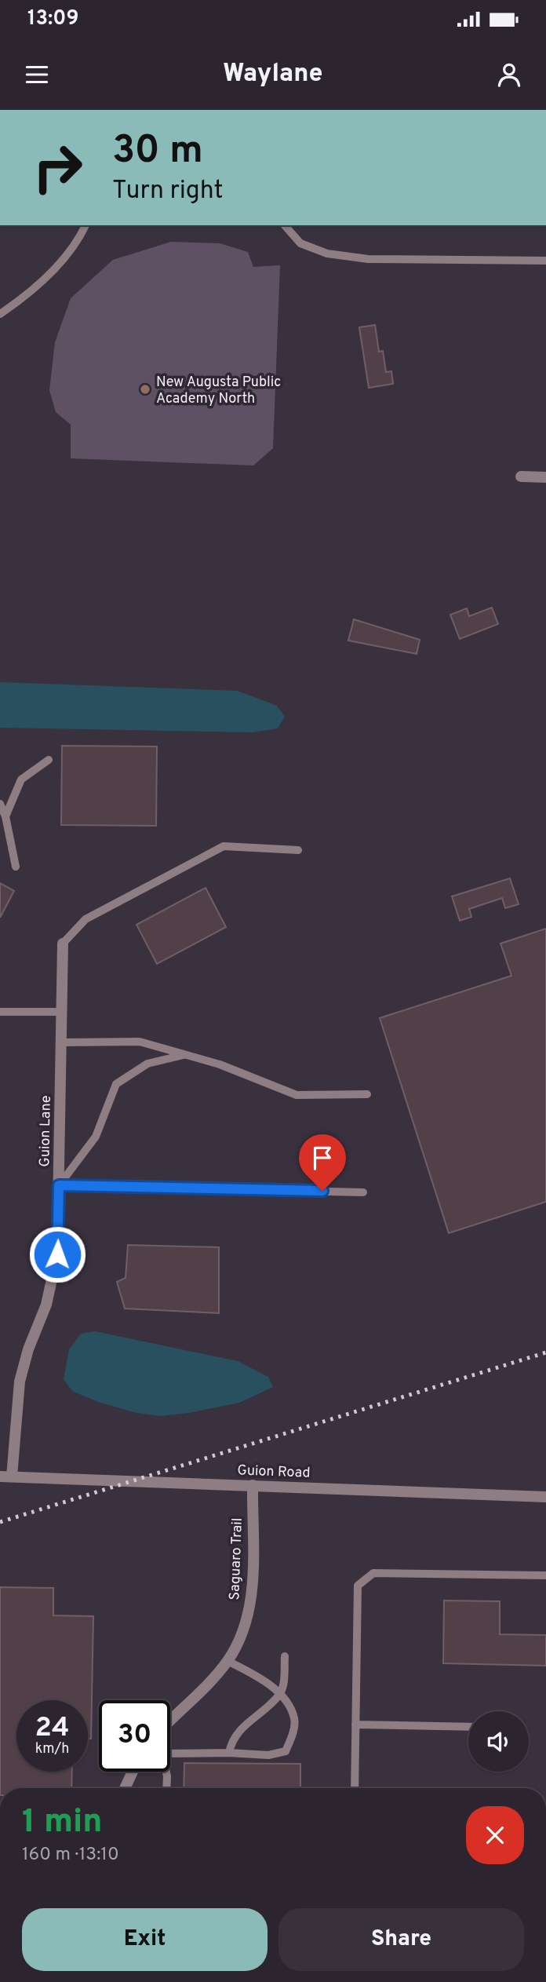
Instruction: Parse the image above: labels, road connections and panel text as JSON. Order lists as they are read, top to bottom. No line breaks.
{"streets":{"street":["Guion Lane","Guion Road","Saguaro Trail"]},"crossings":[["Guion Lane","Guion Road"],["Guion Road","Saguaro Trail"]],"places":["New Augusta Public Academy North"],"page":{"status":"13:09","header":"Waylane","turn":["30 m","Turn right"],"speed":"24 km/h","limit":"30","heading":["1 min","160 m · 13:10"],"buttons":["Exit","Share"]}}
